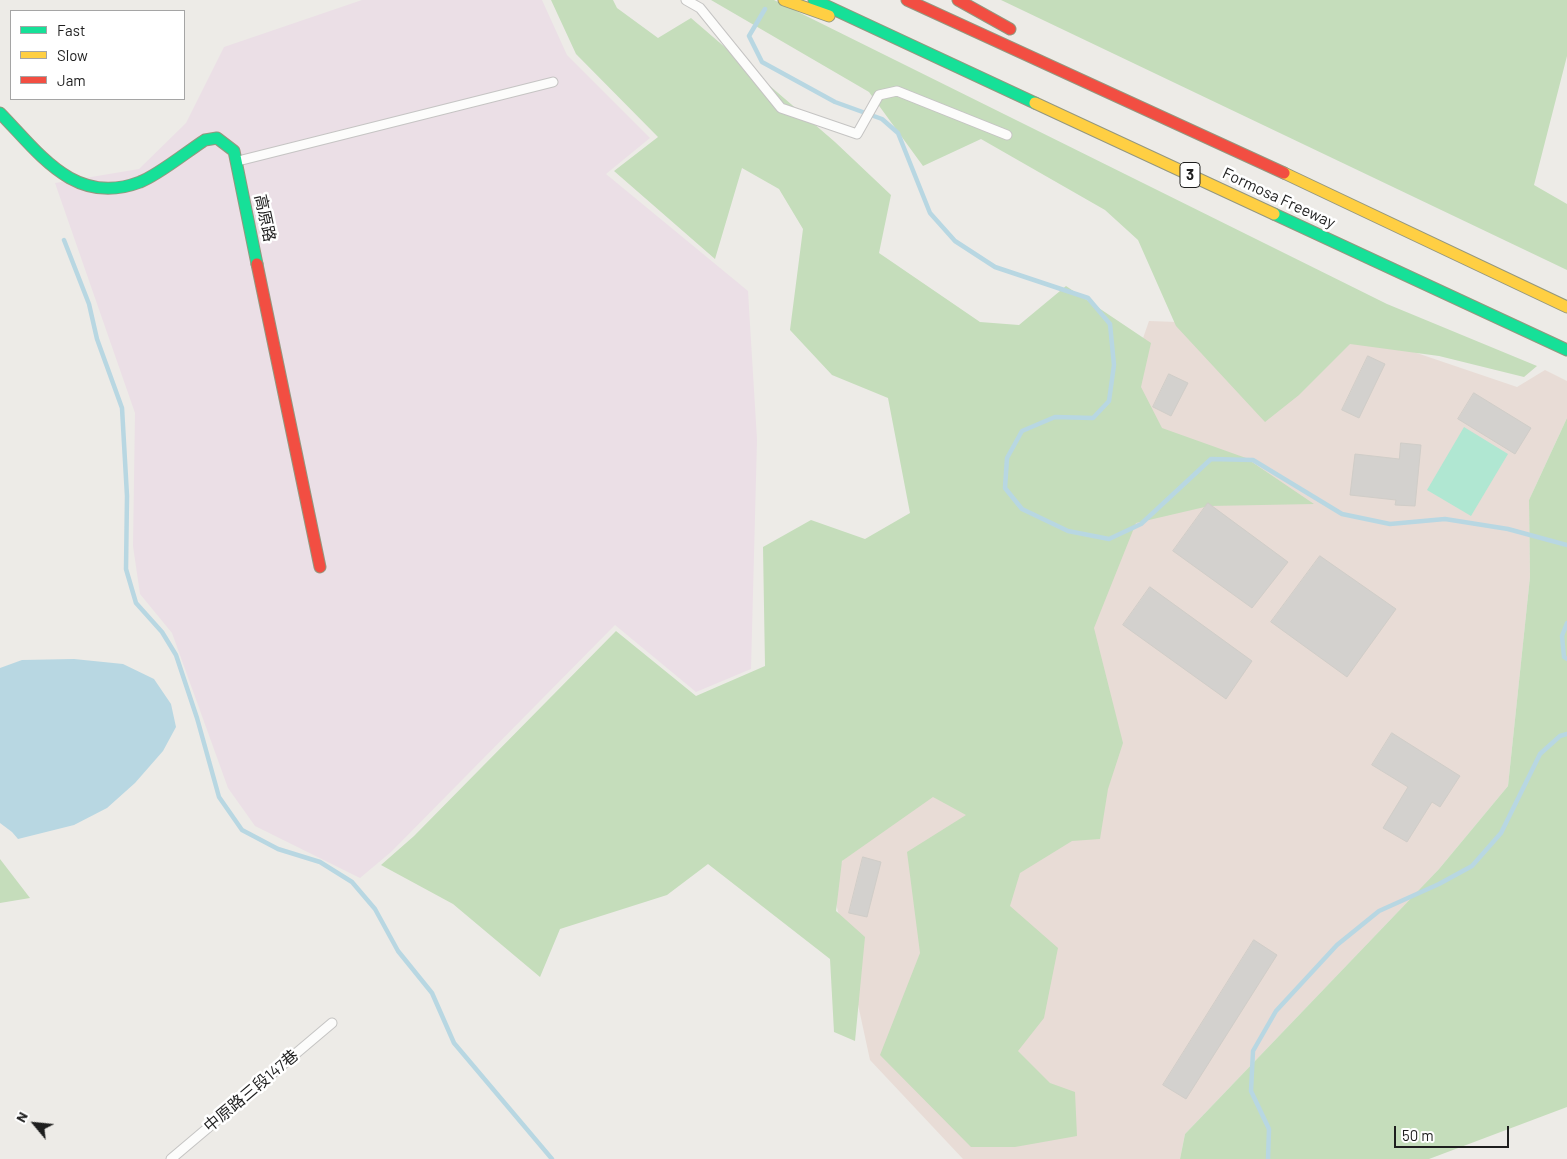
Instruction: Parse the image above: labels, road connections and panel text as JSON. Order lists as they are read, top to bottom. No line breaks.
{"streets":{"main road":["3","Formosa Freeway","高原路"],"lane":["中原路三段147巷"]},"legend":["Fast","Slow","Jam"],"scale_bar":"50 m","north":"top left"}
